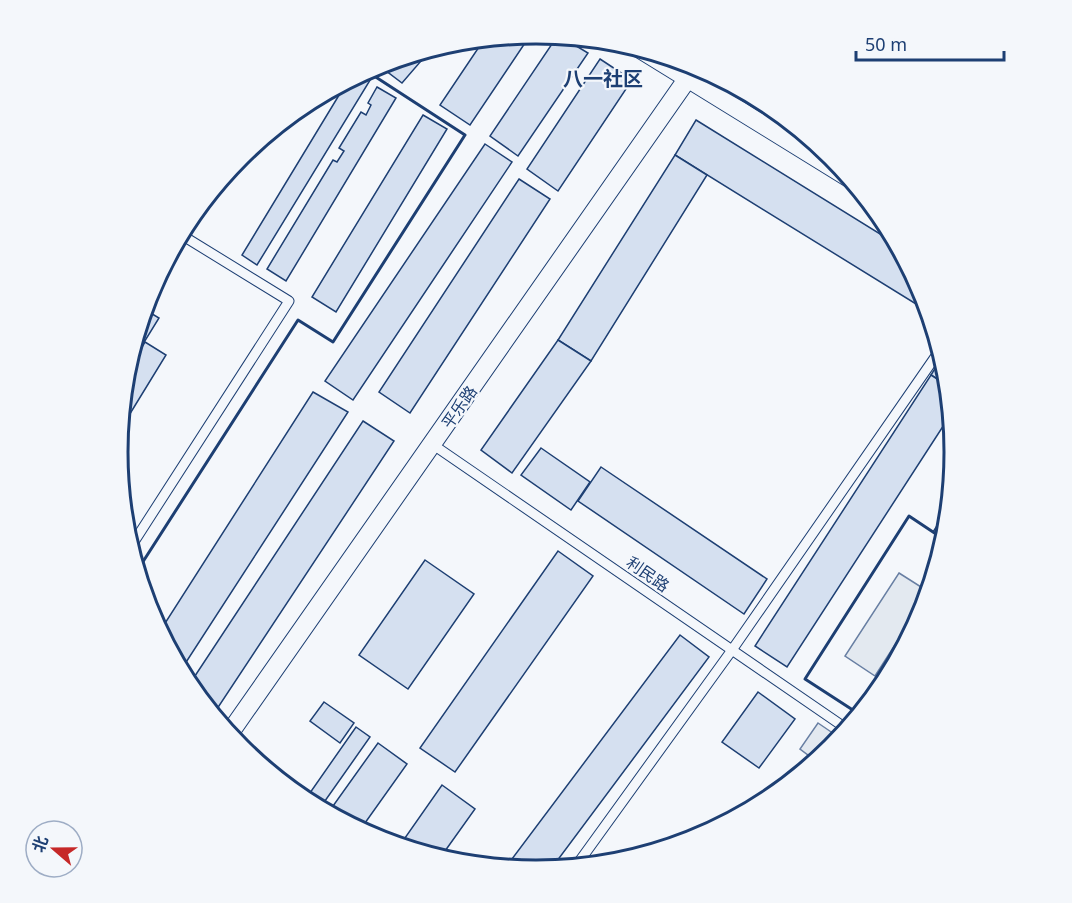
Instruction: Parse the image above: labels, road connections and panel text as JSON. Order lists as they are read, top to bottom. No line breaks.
{"streets":{"street":["平乐路"],"lane":["利民路"]},"crossings":[["平乐路","利民路"]],"districts":["八一社区"],"scale_bar":"50 m","north":"left"}
